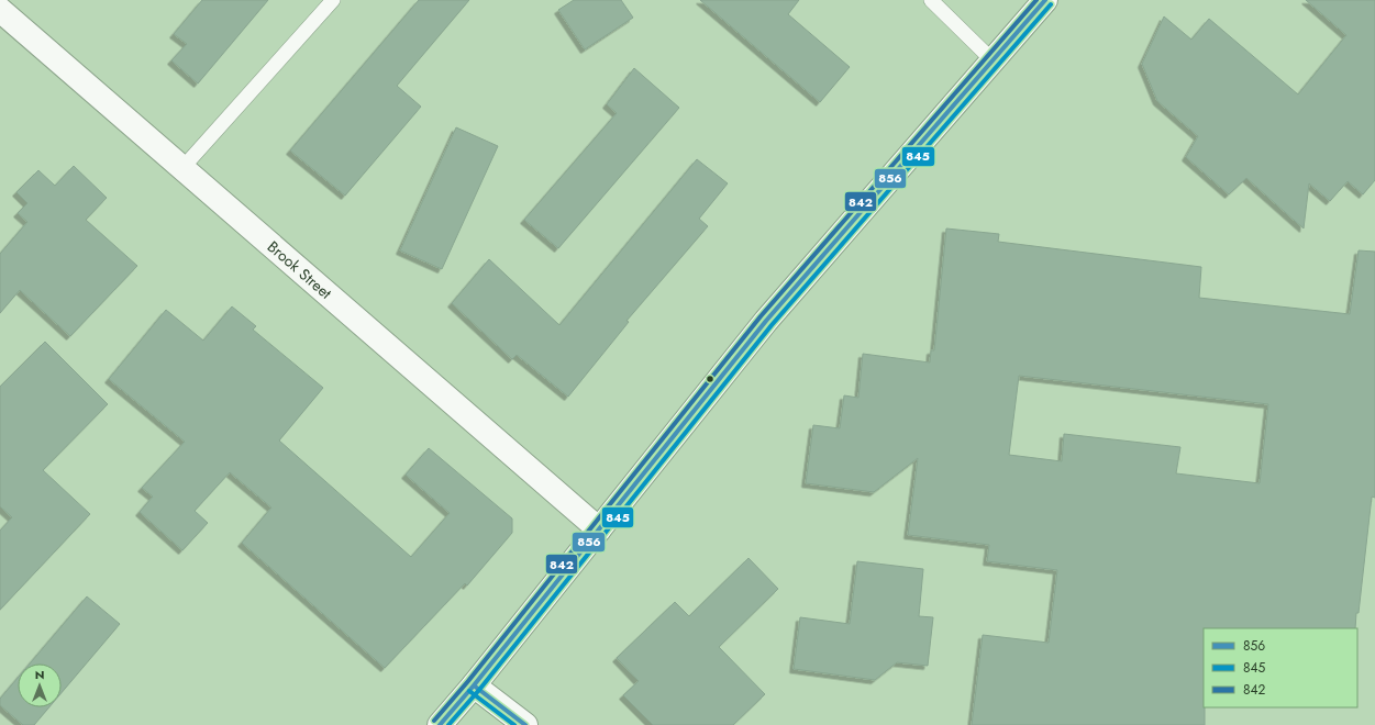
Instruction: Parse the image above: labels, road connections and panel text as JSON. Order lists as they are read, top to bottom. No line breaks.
{"streets":{"main road":["Brook Street"]},"lines":["transit line 856","transit line 842","transit line 845"],"legend":["856","845","842"],"north":"top"}
